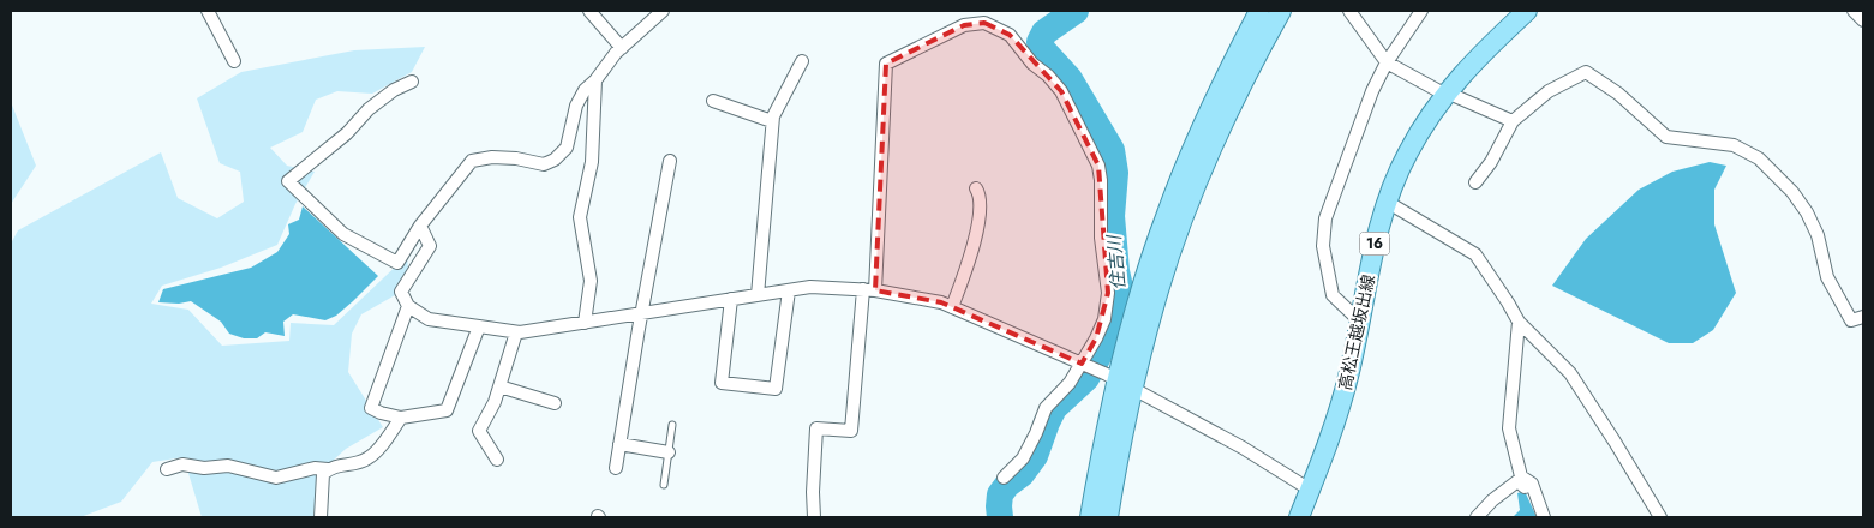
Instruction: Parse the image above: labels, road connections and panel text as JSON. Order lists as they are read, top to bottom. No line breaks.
{"streets":{"main road":["16","高松王越坂出線"]},"water":["住吉川"]}
